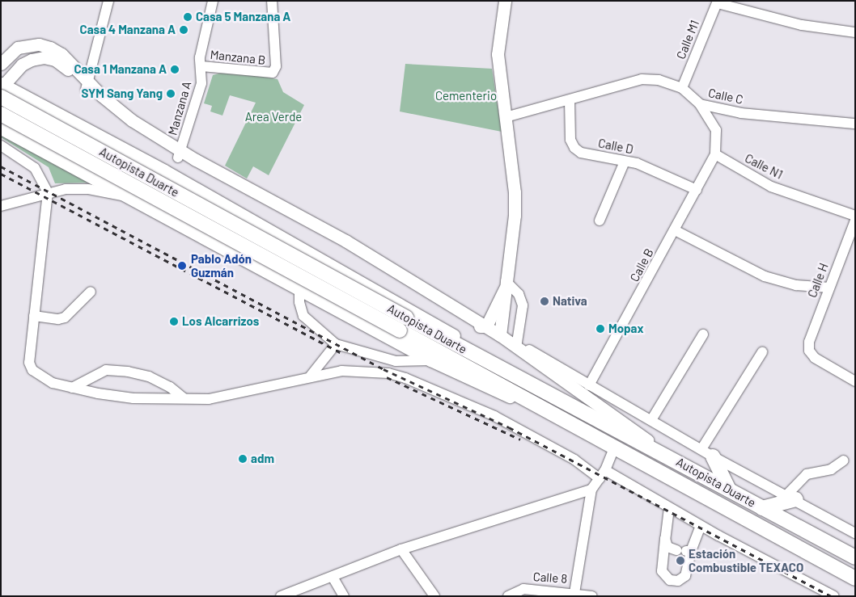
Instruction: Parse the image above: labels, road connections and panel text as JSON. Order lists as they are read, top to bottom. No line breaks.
{"streets":{"highway":["Autopista Duarte"],"street":["Calle M1","Manzana B","Calle C","Manzana A","Calle D","Calle N1","Calle B","Calle H","Calle 8"]},"crossings":[["Calle M1","Calle C"],["Manzana B","Manzana A"],["Calle C","Calle D"],["Calle D","Calle B"],["Calle N1","Calle B"]],"parks":["Cementerio","Area Verde"],"places":["Casa 5 Manzana A","Casa 4 Manzana A","Casa 1 Manzana A","SYM Sang Yang","Pablo Adón Guzmán","Nativa","Los Alcarrizos","Mopax","adm","Estación Combustible TEXACO"]}
